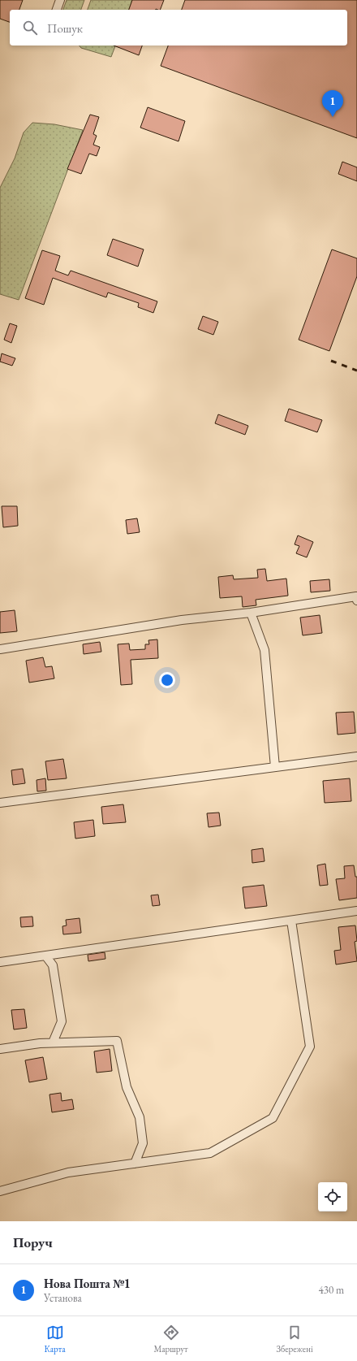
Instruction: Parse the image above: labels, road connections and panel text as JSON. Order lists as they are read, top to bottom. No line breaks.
{"page":{"search":"Пошук","pins":"1","heading":"Поруч","list":[{"mark":"1","name":"Нова Пошта №1","note":"Установа","value":"430 m"}],"nav":["Карта","Маршрут","Збережені"]}}
